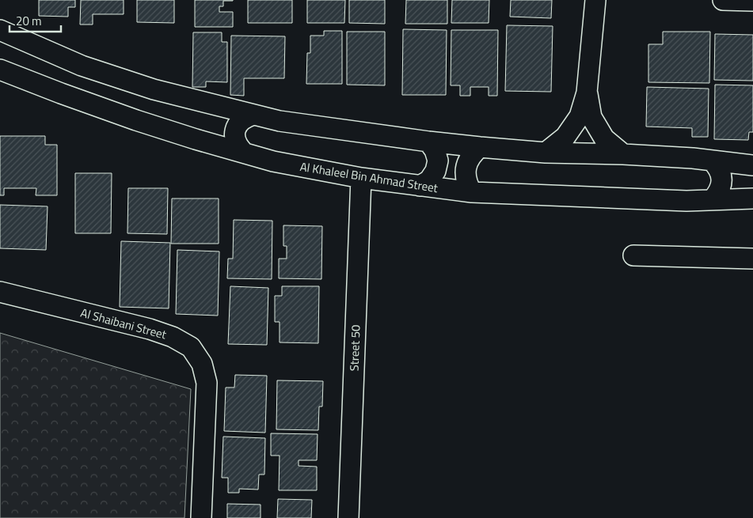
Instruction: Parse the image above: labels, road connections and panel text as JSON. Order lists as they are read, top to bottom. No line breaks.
{"streets":{"street":["Al Khaleel Bin Ahmad Street","Al Shaibani Street","Street 50"]},"crossings":[["Al Khaleel Bin Ahmad Street","Street 50"]],"scale_bar":"20 m"}
